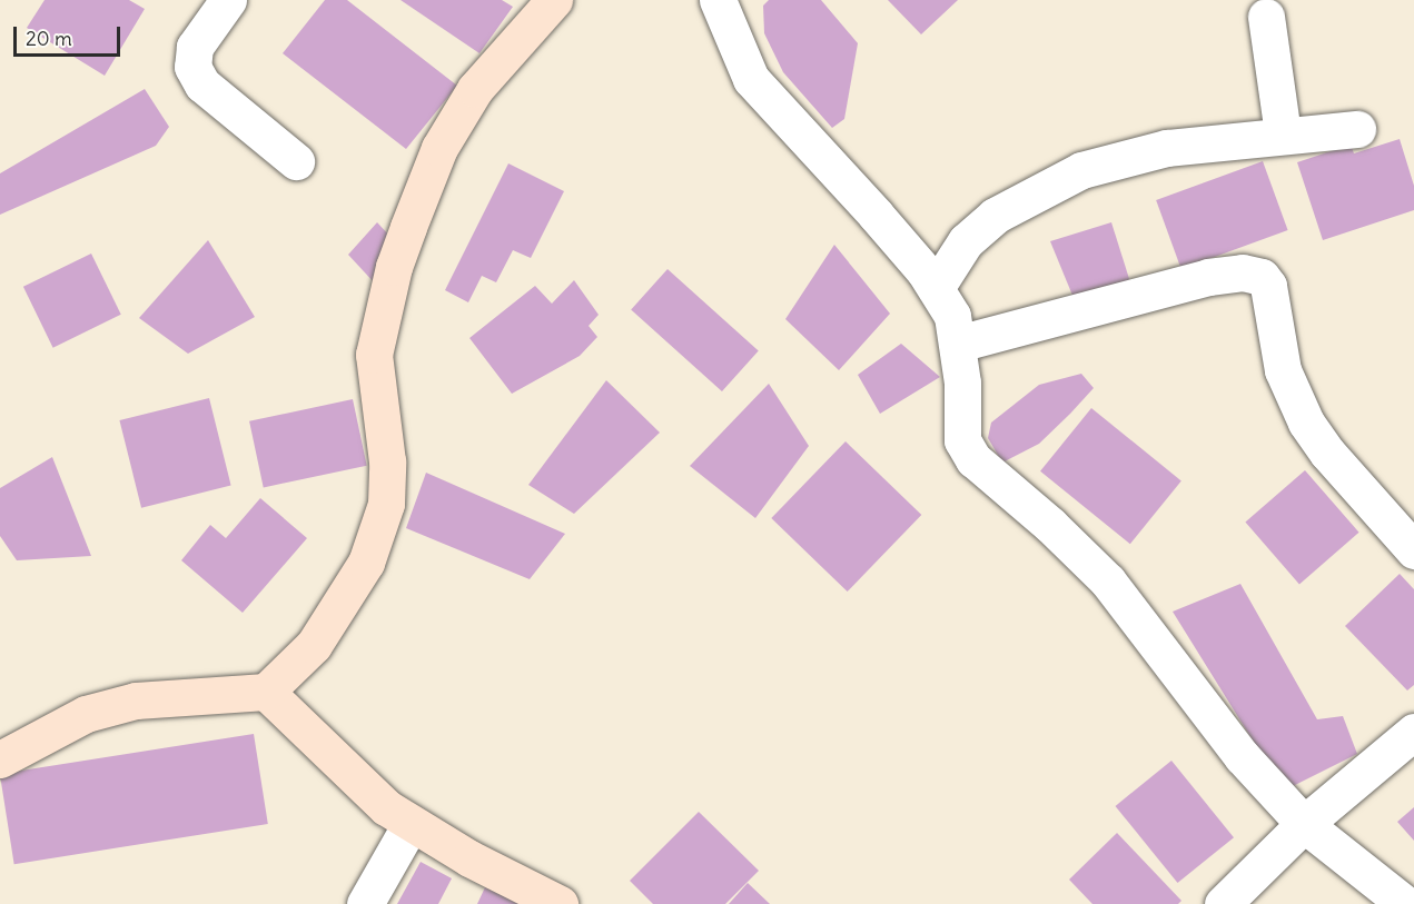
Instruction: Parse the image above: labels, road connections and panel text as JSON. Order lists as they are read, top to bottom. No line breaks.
{"scale_bar":"20 m"}
